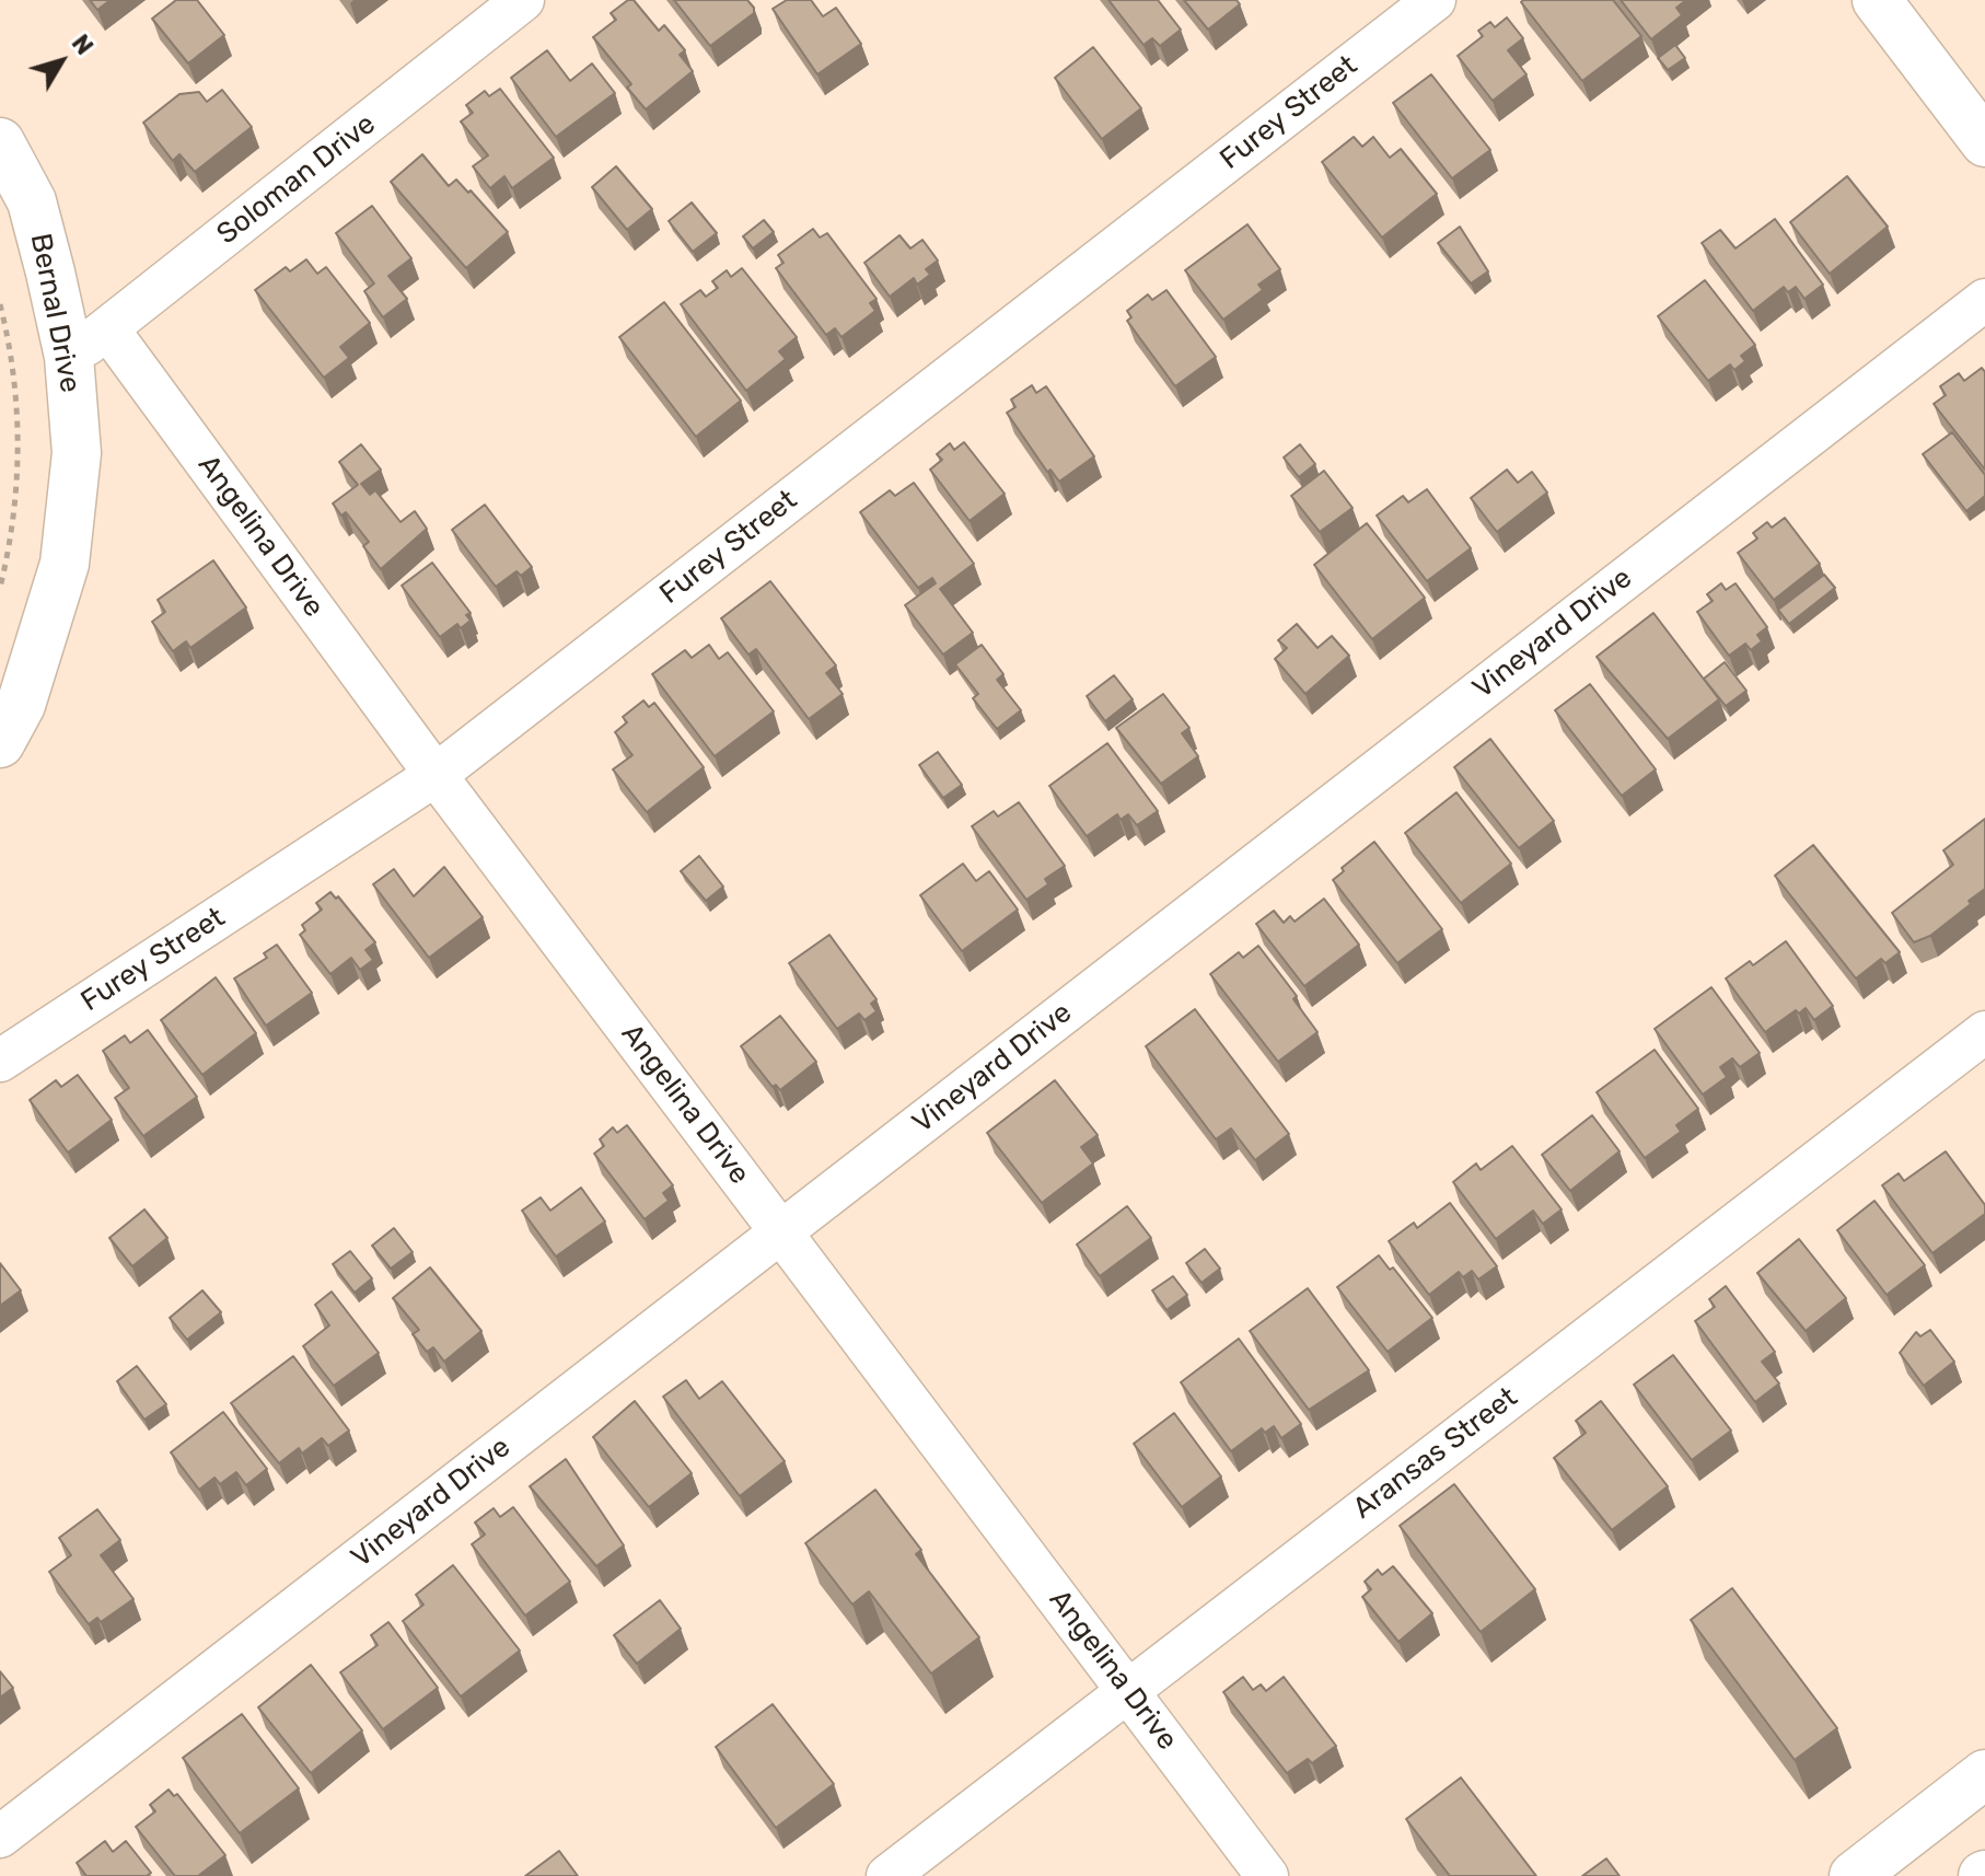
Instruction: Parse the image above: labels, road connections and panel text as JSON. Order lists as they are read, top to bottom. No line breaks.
{"streets":{"street":["Furey Street","Soloman Drive","Bernal Drive","Angelina Drive","Vineyard Drive","Aransas Street"]},"crossings":[["Furey Street","Angelina Drive"],["Soloman Drive","Bernal Drive"],["Soloman Drive","Angelina Drive"],["Angelina Drive","Vineyard Drive"],["Angelina Drive","Aransas Street"]],"north":"top right"}
